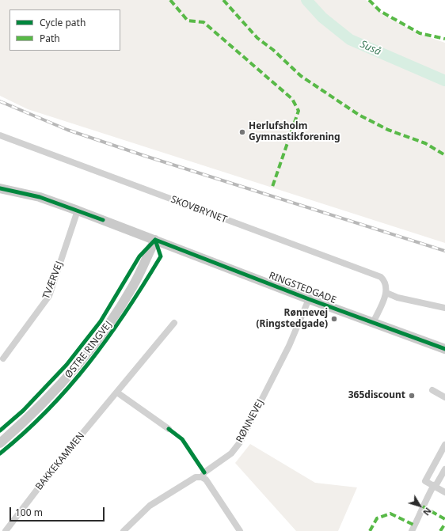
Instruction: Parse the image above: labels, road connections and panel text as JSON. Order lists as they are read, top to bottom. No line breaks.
{"streets":{"street":["SKOVBRYNET","TVÆRVEJ","RINGSTEDGADE","ØSTRE RINGVEJ","RØNNEVEJ","BAKKEKAMMEN"]},"crossings":[["TVÆRVEJ","RINGSTEDGADE"],["RINGSTEDGADE","ØSTRE RINGVEJ"],["RINGSTEDGADE","RØNNEVEJ"]],"water":["Suså"],"places":["Herlufsholm Gymnastikforening","Rønnevej (Ringstedgade)","365discount"],"legend":["Cycle path","Path"],"scale_bar":"100 m","north":"bottom right"}
